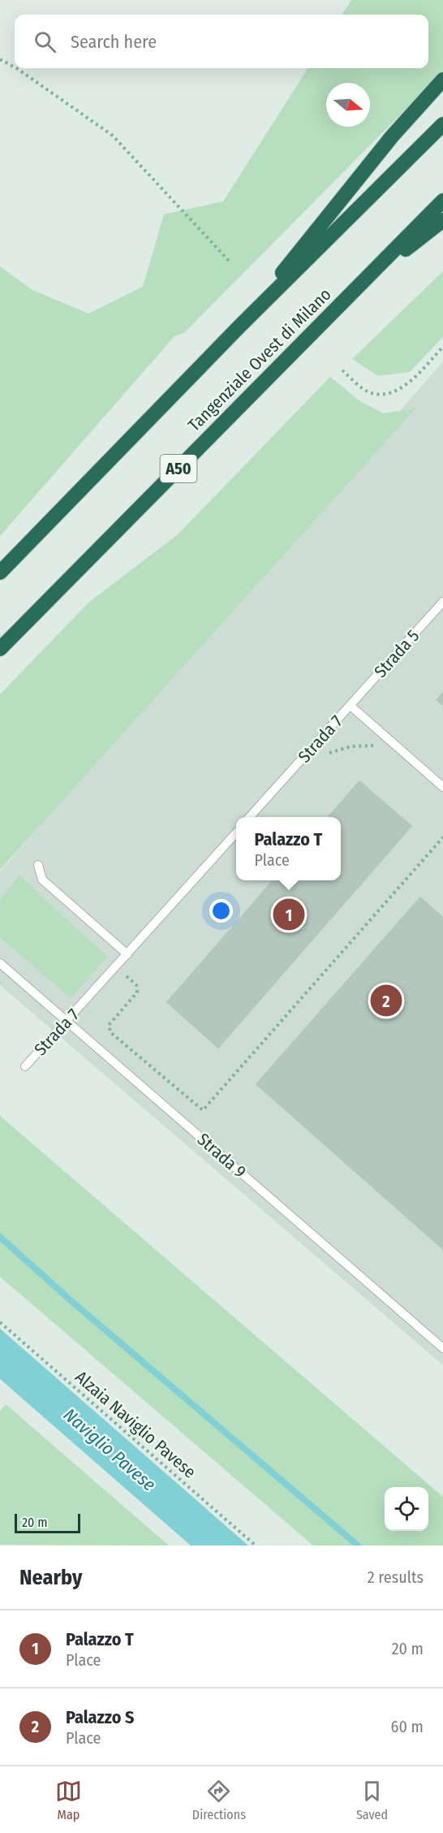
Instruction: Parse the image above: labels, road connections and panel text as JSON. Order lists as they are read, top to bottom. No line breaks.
{"streets":{"highway":["Tangenziale Ovest di Milano","A50"],"lane":["Strada 5","Strada 7","Strada 9"],"path":["Alzaia Naviglio Pavese"]},"crossings":[["Strada 5","Strada 7"],["Strada 7","Strada 9"]],"water":["Naviglio Pavese"],"scale_bar":"20 m","north":"right","page":{"search":"Search here","popup":["Palazzo T","Place"],"pins":["1","2"],"scale":"20 m","heading":["Nearby","2 results"],"list":[{"mark":"1","name":"Palazzo T","note":"Place","value":"20 m"},{"mark":"2","name":"Palazzo S","note":"Place","value":"60 m"}],"nav":["Map","Directions","Saved"]}}
